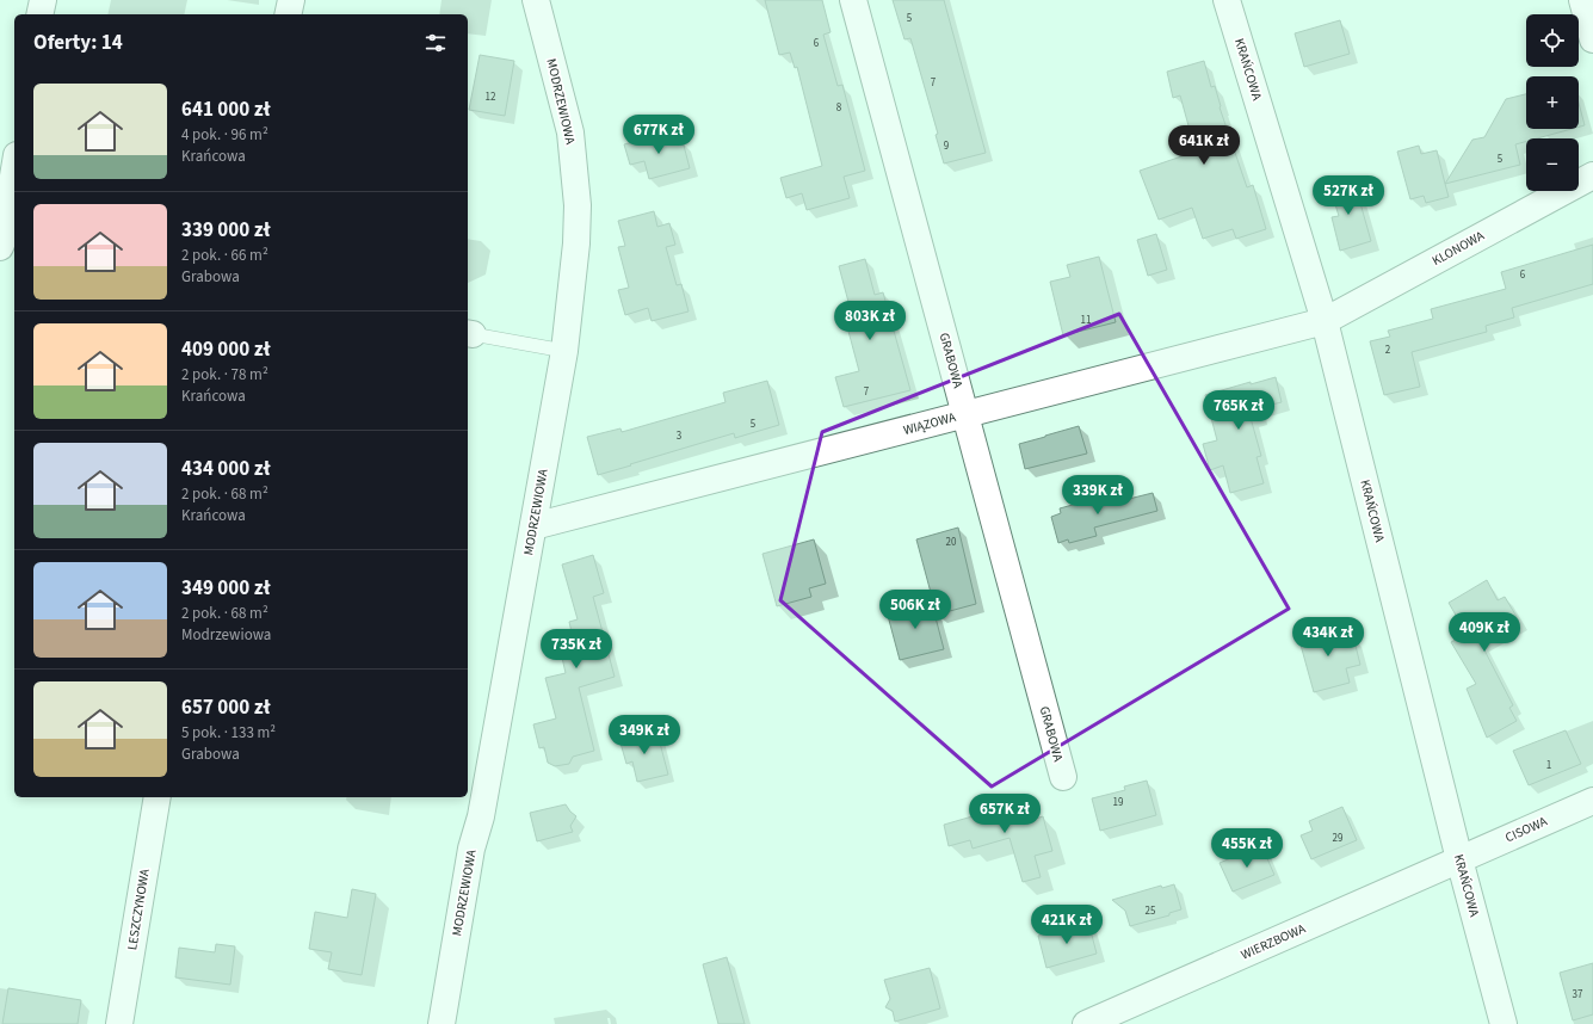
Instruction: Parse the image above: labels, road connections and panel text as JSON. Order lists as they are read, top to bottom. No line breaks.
{"streets":{"street":["KRAŃCOWA","MODRZEWIOWA","KLONOWA","GRABOWA","WIĄZOWA","CISOWA","LESZCZYNOWA","WIERZBOWA"]},"crossings":[["KRAŃCOWA","KLONOWA"],["KRAŃCOWA","WIĄZOWA"],["KRAŃCOWA","CISOWA"],["KRAŃCOWA","WIERZBOWA"],["MODRZEWIOWA","WIĄZOWA"],["KLONOWA","WIĄZOWA"],["GRABOWA","WIĄZOWA"],["CISOWA","WIERZBOWA"]],"house_numbers":["5","6","7","12","8","9","5","6","11","2","7","5","3","20","1","19","29","25","37"],"page":{"map_buttons":["+","−"],"heading":"Oferty: 14","list":[{"name":"641 000 zł","note":"4 pok. · 96 m² · Krańcowa"},{"name":"339 000 zł","note":"2 pok. · 66 m² · Grabowa"},{"name":"409 000 zł","note":"2 pok. · 78 m² · Krańcowa"},{"name":"434 000 zł","note":"2 pok. · 68 m² · Krańcowa"},{"name":"349 000 zł","note":"2 pok. · 68 m² · Modrzewiowa"},{"name":"657 000 zł","note":"5 pok. · 133 m² · Grabowa"}],"price":["677K zł","641K zł","527K zł","803K zł","765K zł","339K zł","506K zł","409K zł","434K zł","735K zł","349K zł","657K zł","455K zł","421K zł"]}}
